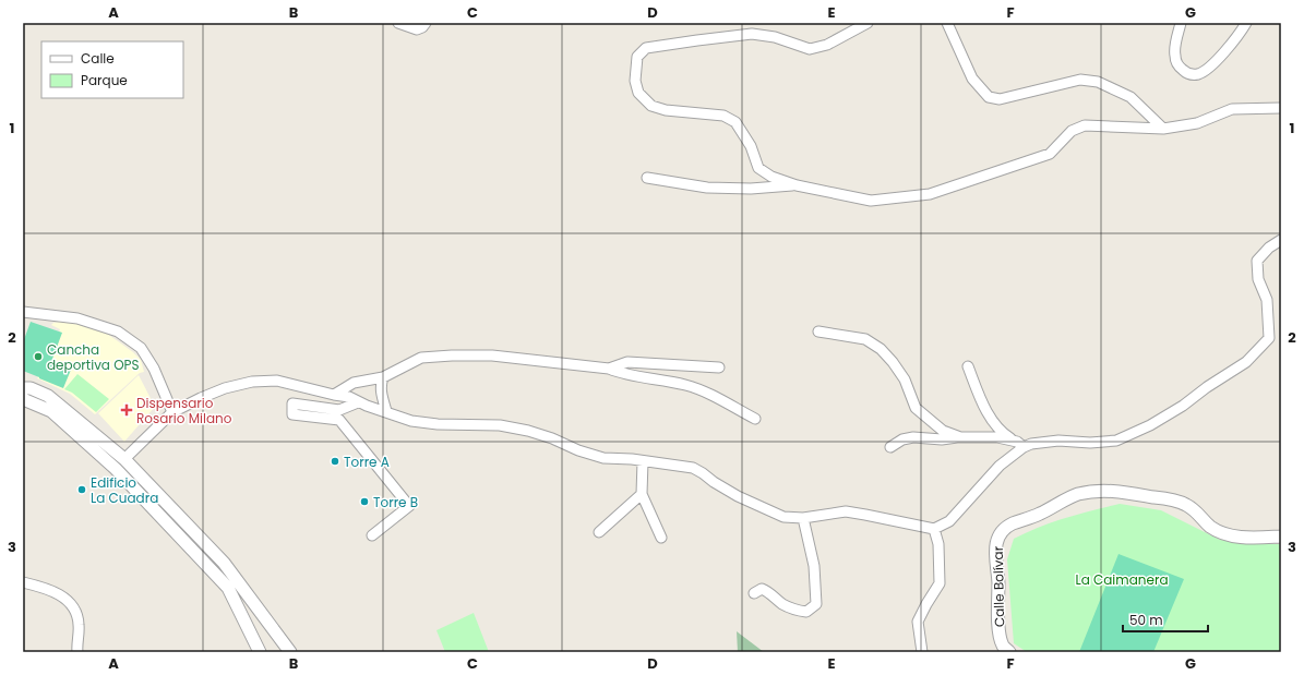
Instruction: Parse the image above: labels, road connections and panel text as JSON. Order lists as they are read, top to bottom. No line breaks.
{"streets":{"street":["Calle Bolívar"]},"parks":["La Caimanera"],"places":{"other":["Cancha deportiva OPS","Torre A","Edificio La Cuadra","Torre B"],"health":["Dispensario Rosario Milano"]},"legend":["Calle","Parque"],"scale_bar":"50 m","grid":{"columns":["A","B","C","D","E","F","G"],"rows":["1","2","3"]}}
